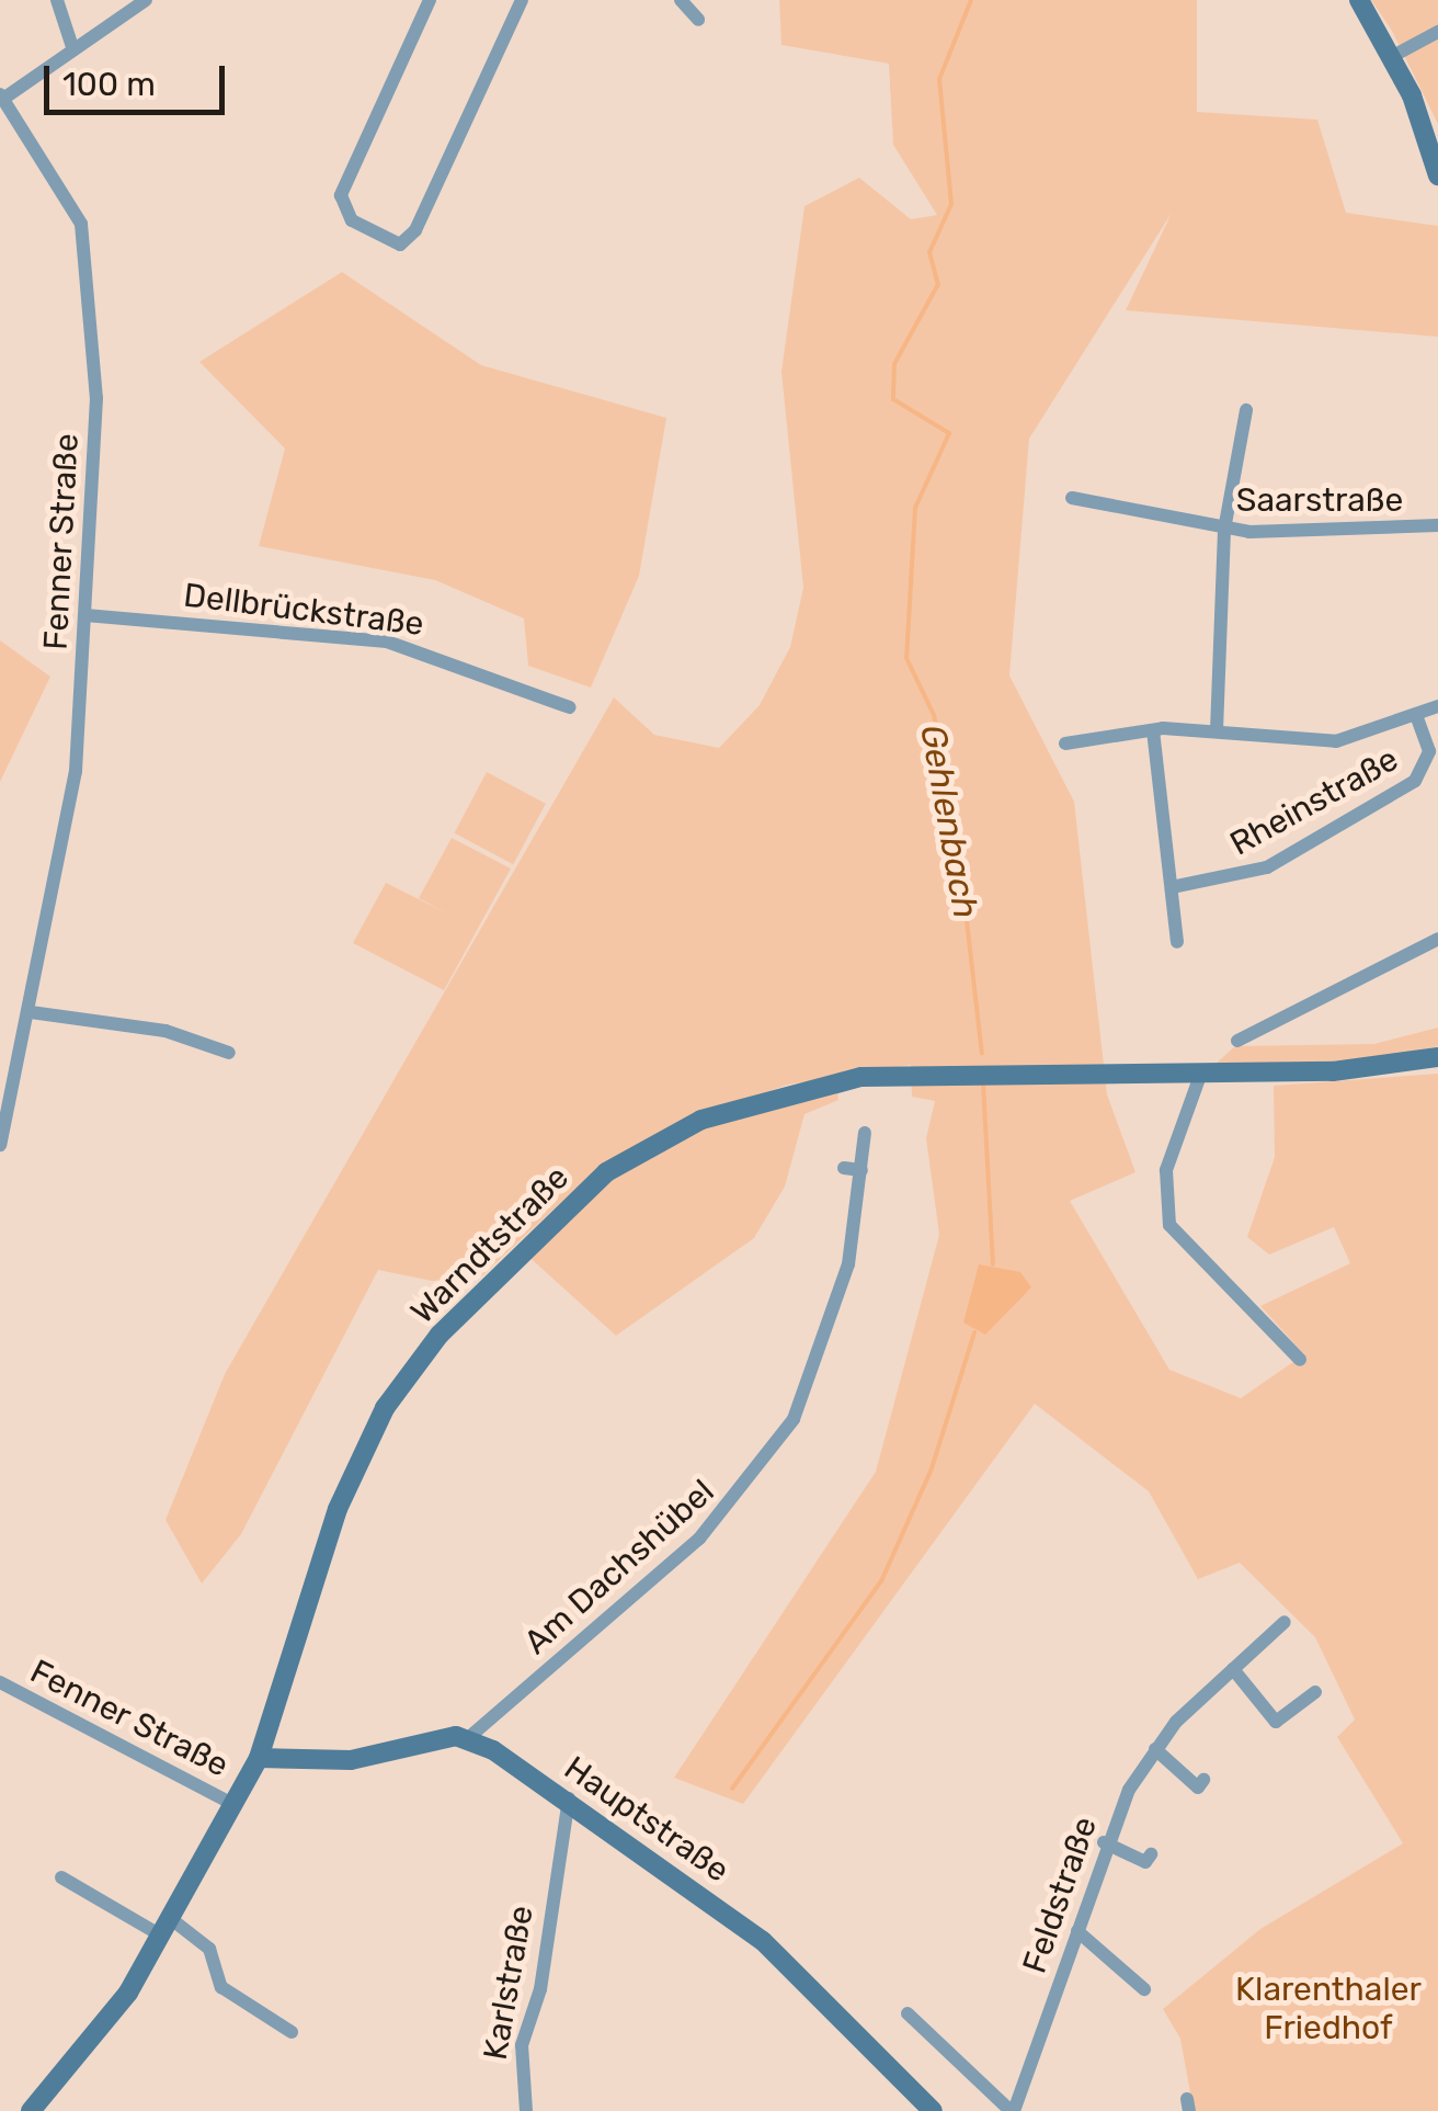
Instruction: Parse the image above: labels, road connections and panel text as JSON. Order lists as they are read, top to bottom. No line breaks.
{"streets":{"main road":["Warndtstraße","Hauptstraße"],"street":["Saarstraße","Fenner Straße","Dellbrückstraße","Rheinstraße","Am Dachshübel","Feldstraße","Karlstraße"]},"crossings":[["Fenner Straße","Dellbrückstraße"],["Fenner Straße","Warndtstraße"],["Am Dachshübel","Hauptstraße"],["Hauptstraße","Karlstraße"]],"water":["Gehlenbach"],"parks":["Klarenthaler Friedhof"],"scale_bar":"100 m"}
